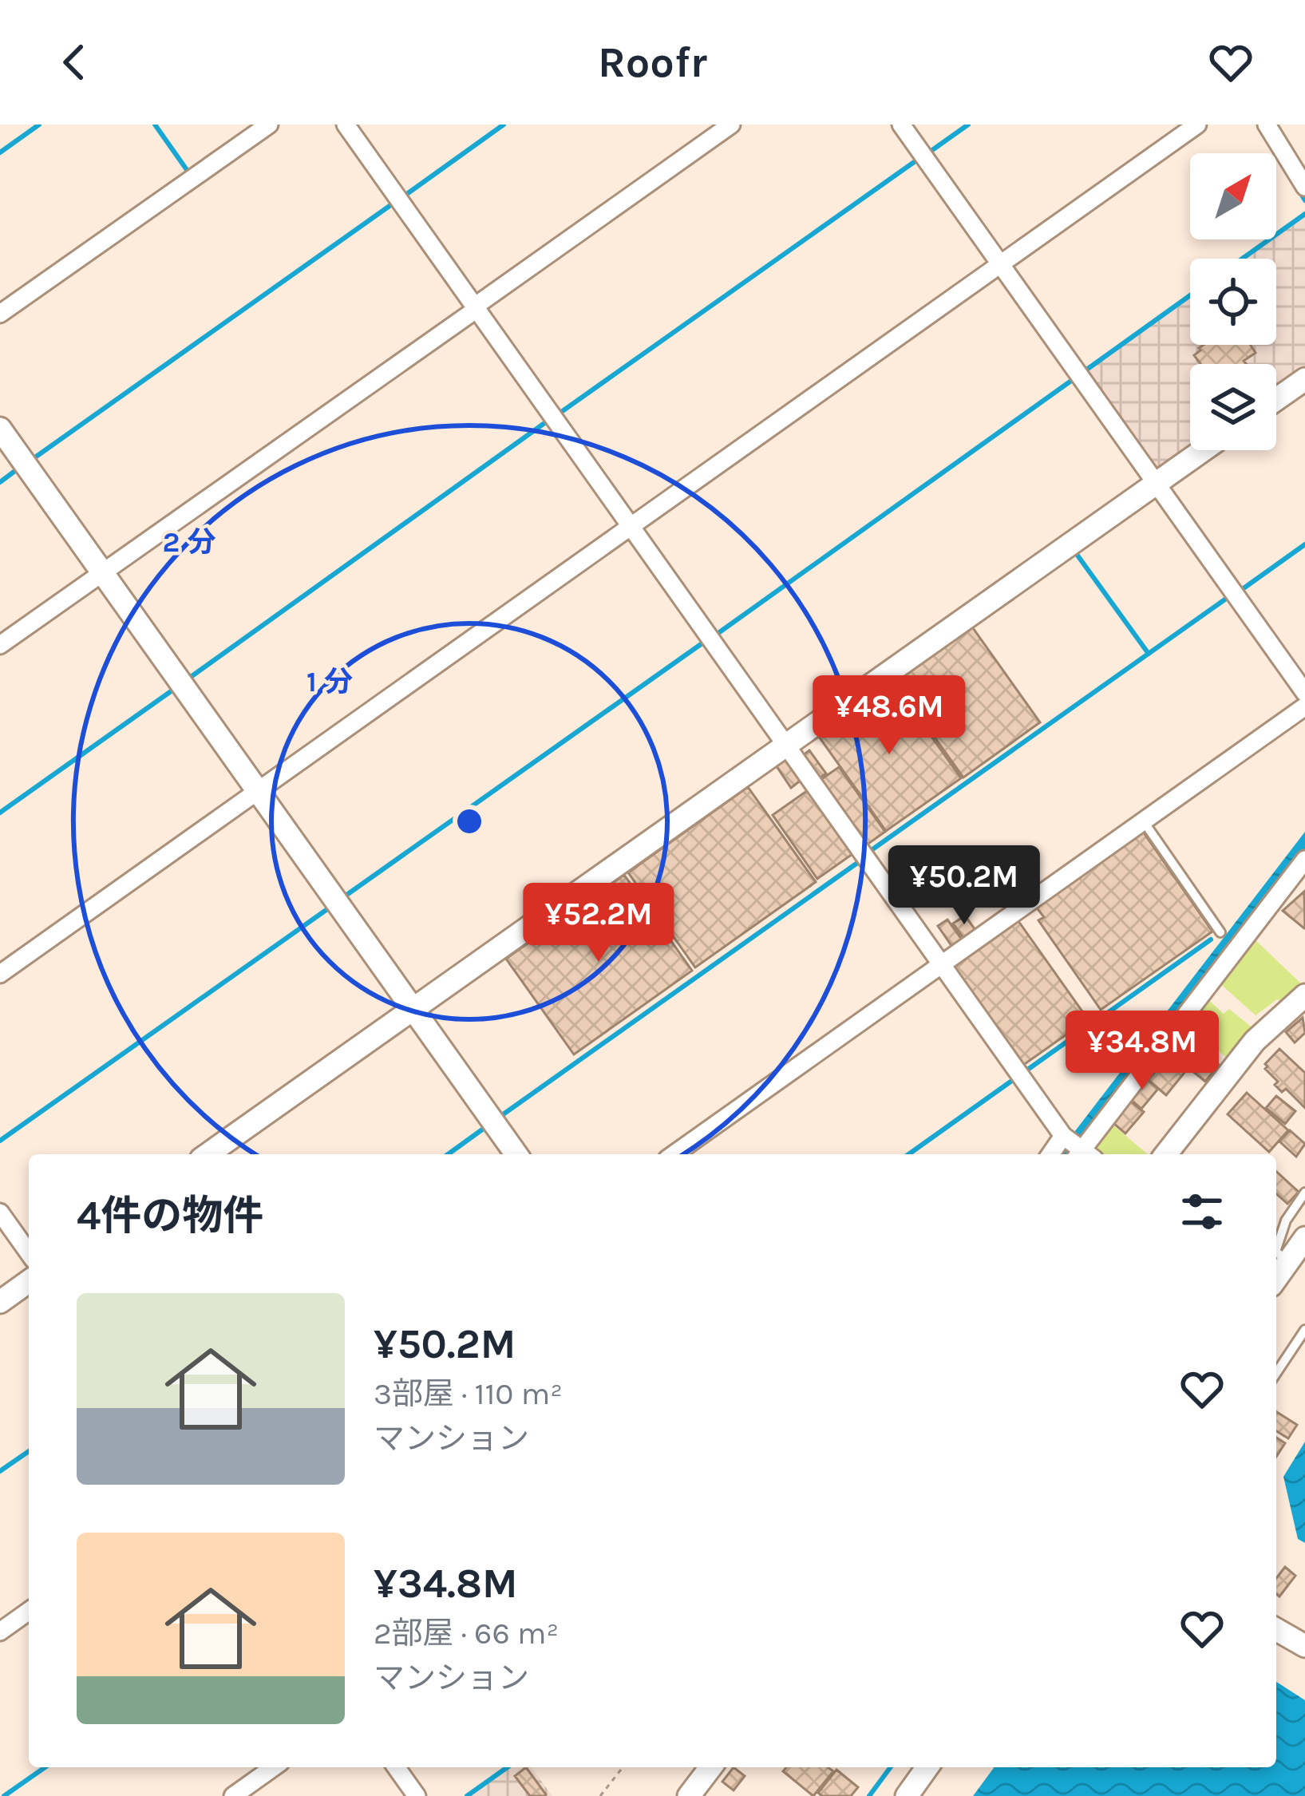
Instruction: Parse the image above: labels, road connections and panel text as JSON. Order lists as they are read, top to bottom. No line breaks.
{"north":"top right","page":{"header":"Roofr","price":["¥48.6M","¥50.2M","¥52.2M","¥34.8M"],"heading":"4件の物件","list":[{"name":"¥50.2M","note":"3部屋 · 110 m² · マンション"},{"name":"¥34.8M","note":"2部屋 · 66 m² · マンション"}]},"rings":["2 分","1 分"]}
